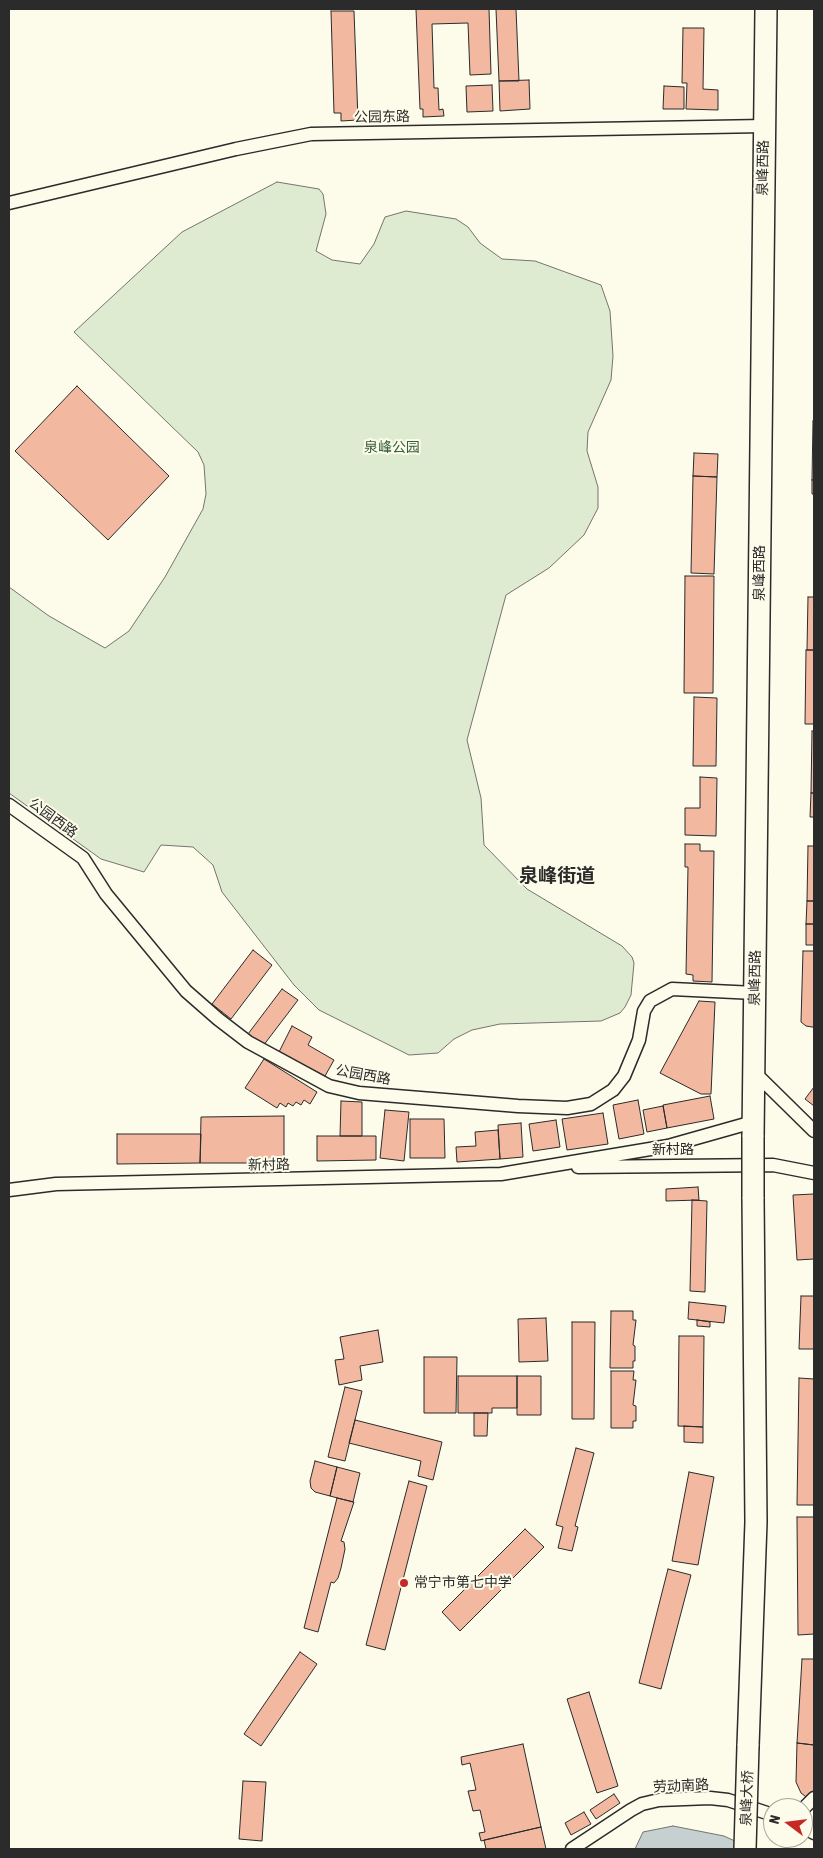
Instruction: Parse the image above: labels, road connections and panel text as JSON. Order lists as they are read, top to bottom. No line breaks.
{"streets":{"highway":["泉峰西路","泉峰大桥"],"street":["公园东路","公园西路","新村路","劳动南路"]},"crossings":[["公园东路","泉峰西路"],["泉峰西路","公园西路"],["泉峰西路","新村路"],["泉峰西路","泉峰大桥"]],"districts":["泉峰街道"],"parks":["泉峰公园"],"places":["常宁市第七中学"],"north":"left"}
